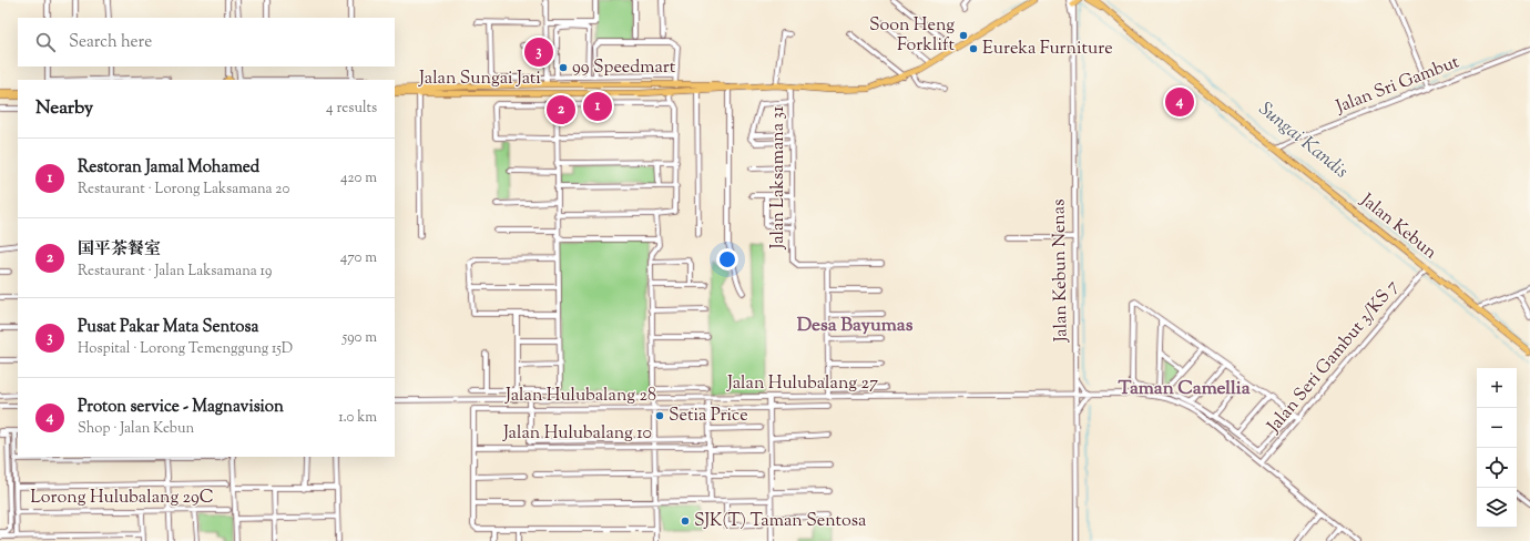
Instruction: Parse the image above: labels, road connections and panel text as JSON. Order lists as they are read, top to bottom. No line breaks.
{"streets":{"main road":["Jalan Sungai Jati","Jalan Kebun"],"street":["Jalan Sri Gambut","Jalan Laksamana 31","Jalan Kebun Nenas","Jalan Seri Gambut 3/KS 7","Jalan Hulubalang 27","Jalan Hulubalang 28","Jalan Hulubalang 10","Lorong Hulubalang 29C"]},"crossings":[["Jalan Sungai Jati","Jalan Laksamana 31"],["Jalan Sri Gambut","Jalan Kebun"],["Jalan Kebun","Jalan Seri Gambut 3/KS 7"],["Jalan Kebun Nenas","Jalan Hulubalang 27"],["Jalan Hulubalang 28","Jalan Hulubalang 10"]],"districts":["Desa Bayumas","Taman Camellia"],"water":["Sungai Kandis"],"places":["Soon Heng Forklift","Eureka Furniture","99 Speedmart","Setia Price","SJK(T) Taman Sentosa"],"page":{"search":"Search here","pins":["3","4","1","2"],"heading":["Nearby","4 results"],"list":[{"mark":"1","name":"Restoran Jamal Mohamed","note":"Restaurant · Lorong Laksamana 20","value":"420 m"},{"mark":"2","name":"国平茶餐室","note":"Restaurant · Jalan Laksamana 19","value":"470 m"},{"mark":"3","name":"Pusat Pakar Mata Sentosa","note":"Hospital · Lorong Temenggung 15D","value":"590 m"},{"mark":"4","name":"Proton service - Magnavision","note":"Shop · Jalan Kebun","value":"1.0 km"}],"map_buttons":["+","−"]}}
